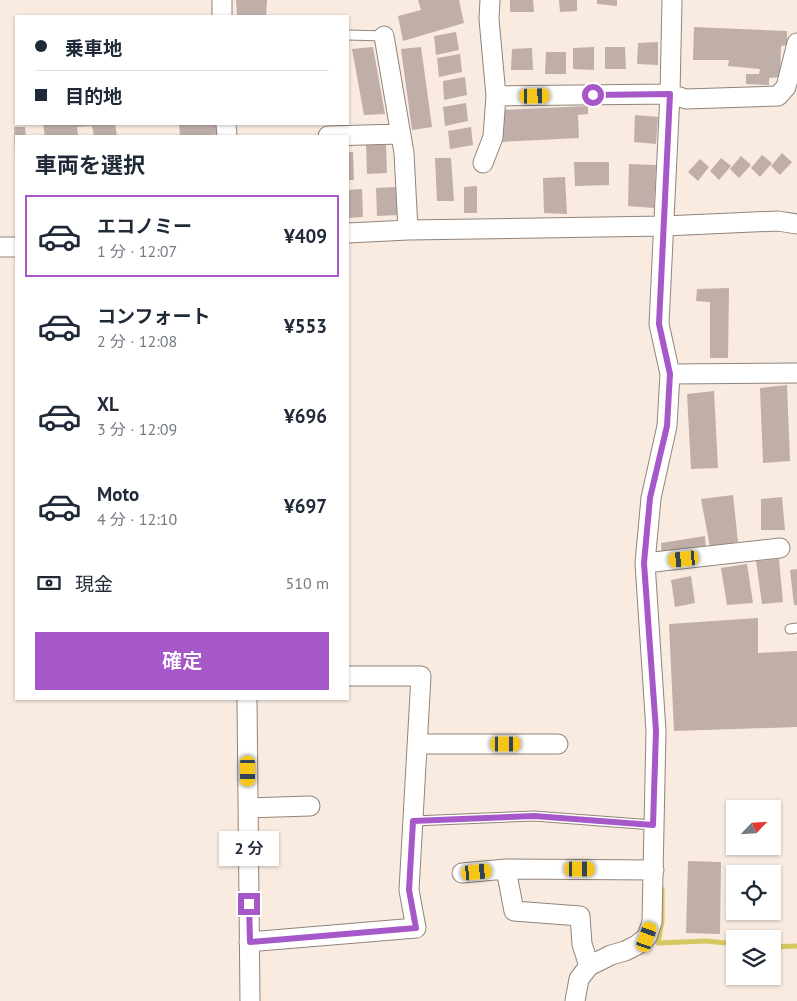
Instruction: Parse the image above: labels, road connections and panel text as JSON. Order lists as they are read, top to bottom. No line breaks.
{"north":"top right","page":{"banner":["乗車地","目的地"],"heading":"車両を選択","list":[{"name":"エコノミー","note":"1 分 · 12:07","value":"¥409"},{"name":"コンフォート","note":"2 分 · 12:08","value":"¥553"},{"name":"XL","note":"3 分 · 12:09","value":"¥696"},{"name":"Moto","note":"4 分 · 12:10","value":"¥697"}],"pay":["現金","510 m"],"buttons":"確定","bubble":"2 分"}}
